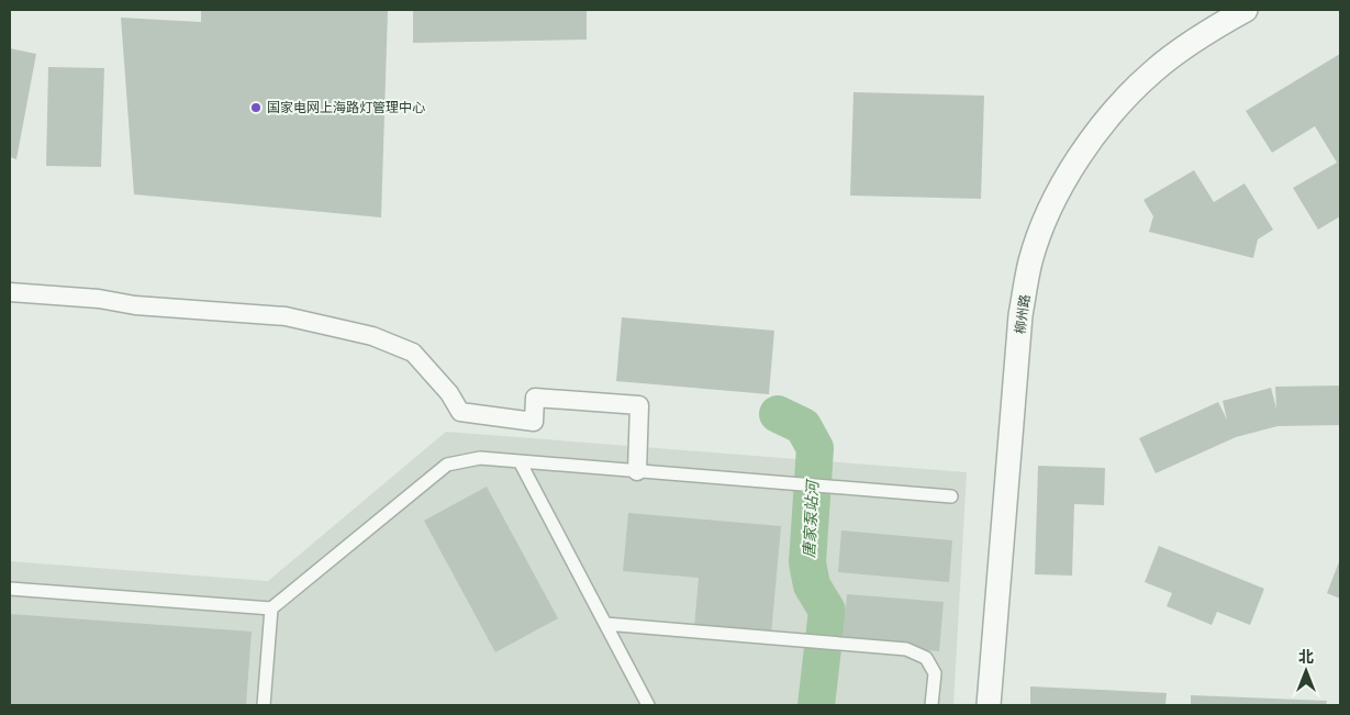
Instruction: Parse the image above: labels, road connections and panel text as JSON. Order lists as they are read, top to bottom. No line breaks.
{"streets":{"street":["柳州路"]},"water":["唐家泵站河"],"places":["国家电网上海路灯管理中心"],"north":"top"}
